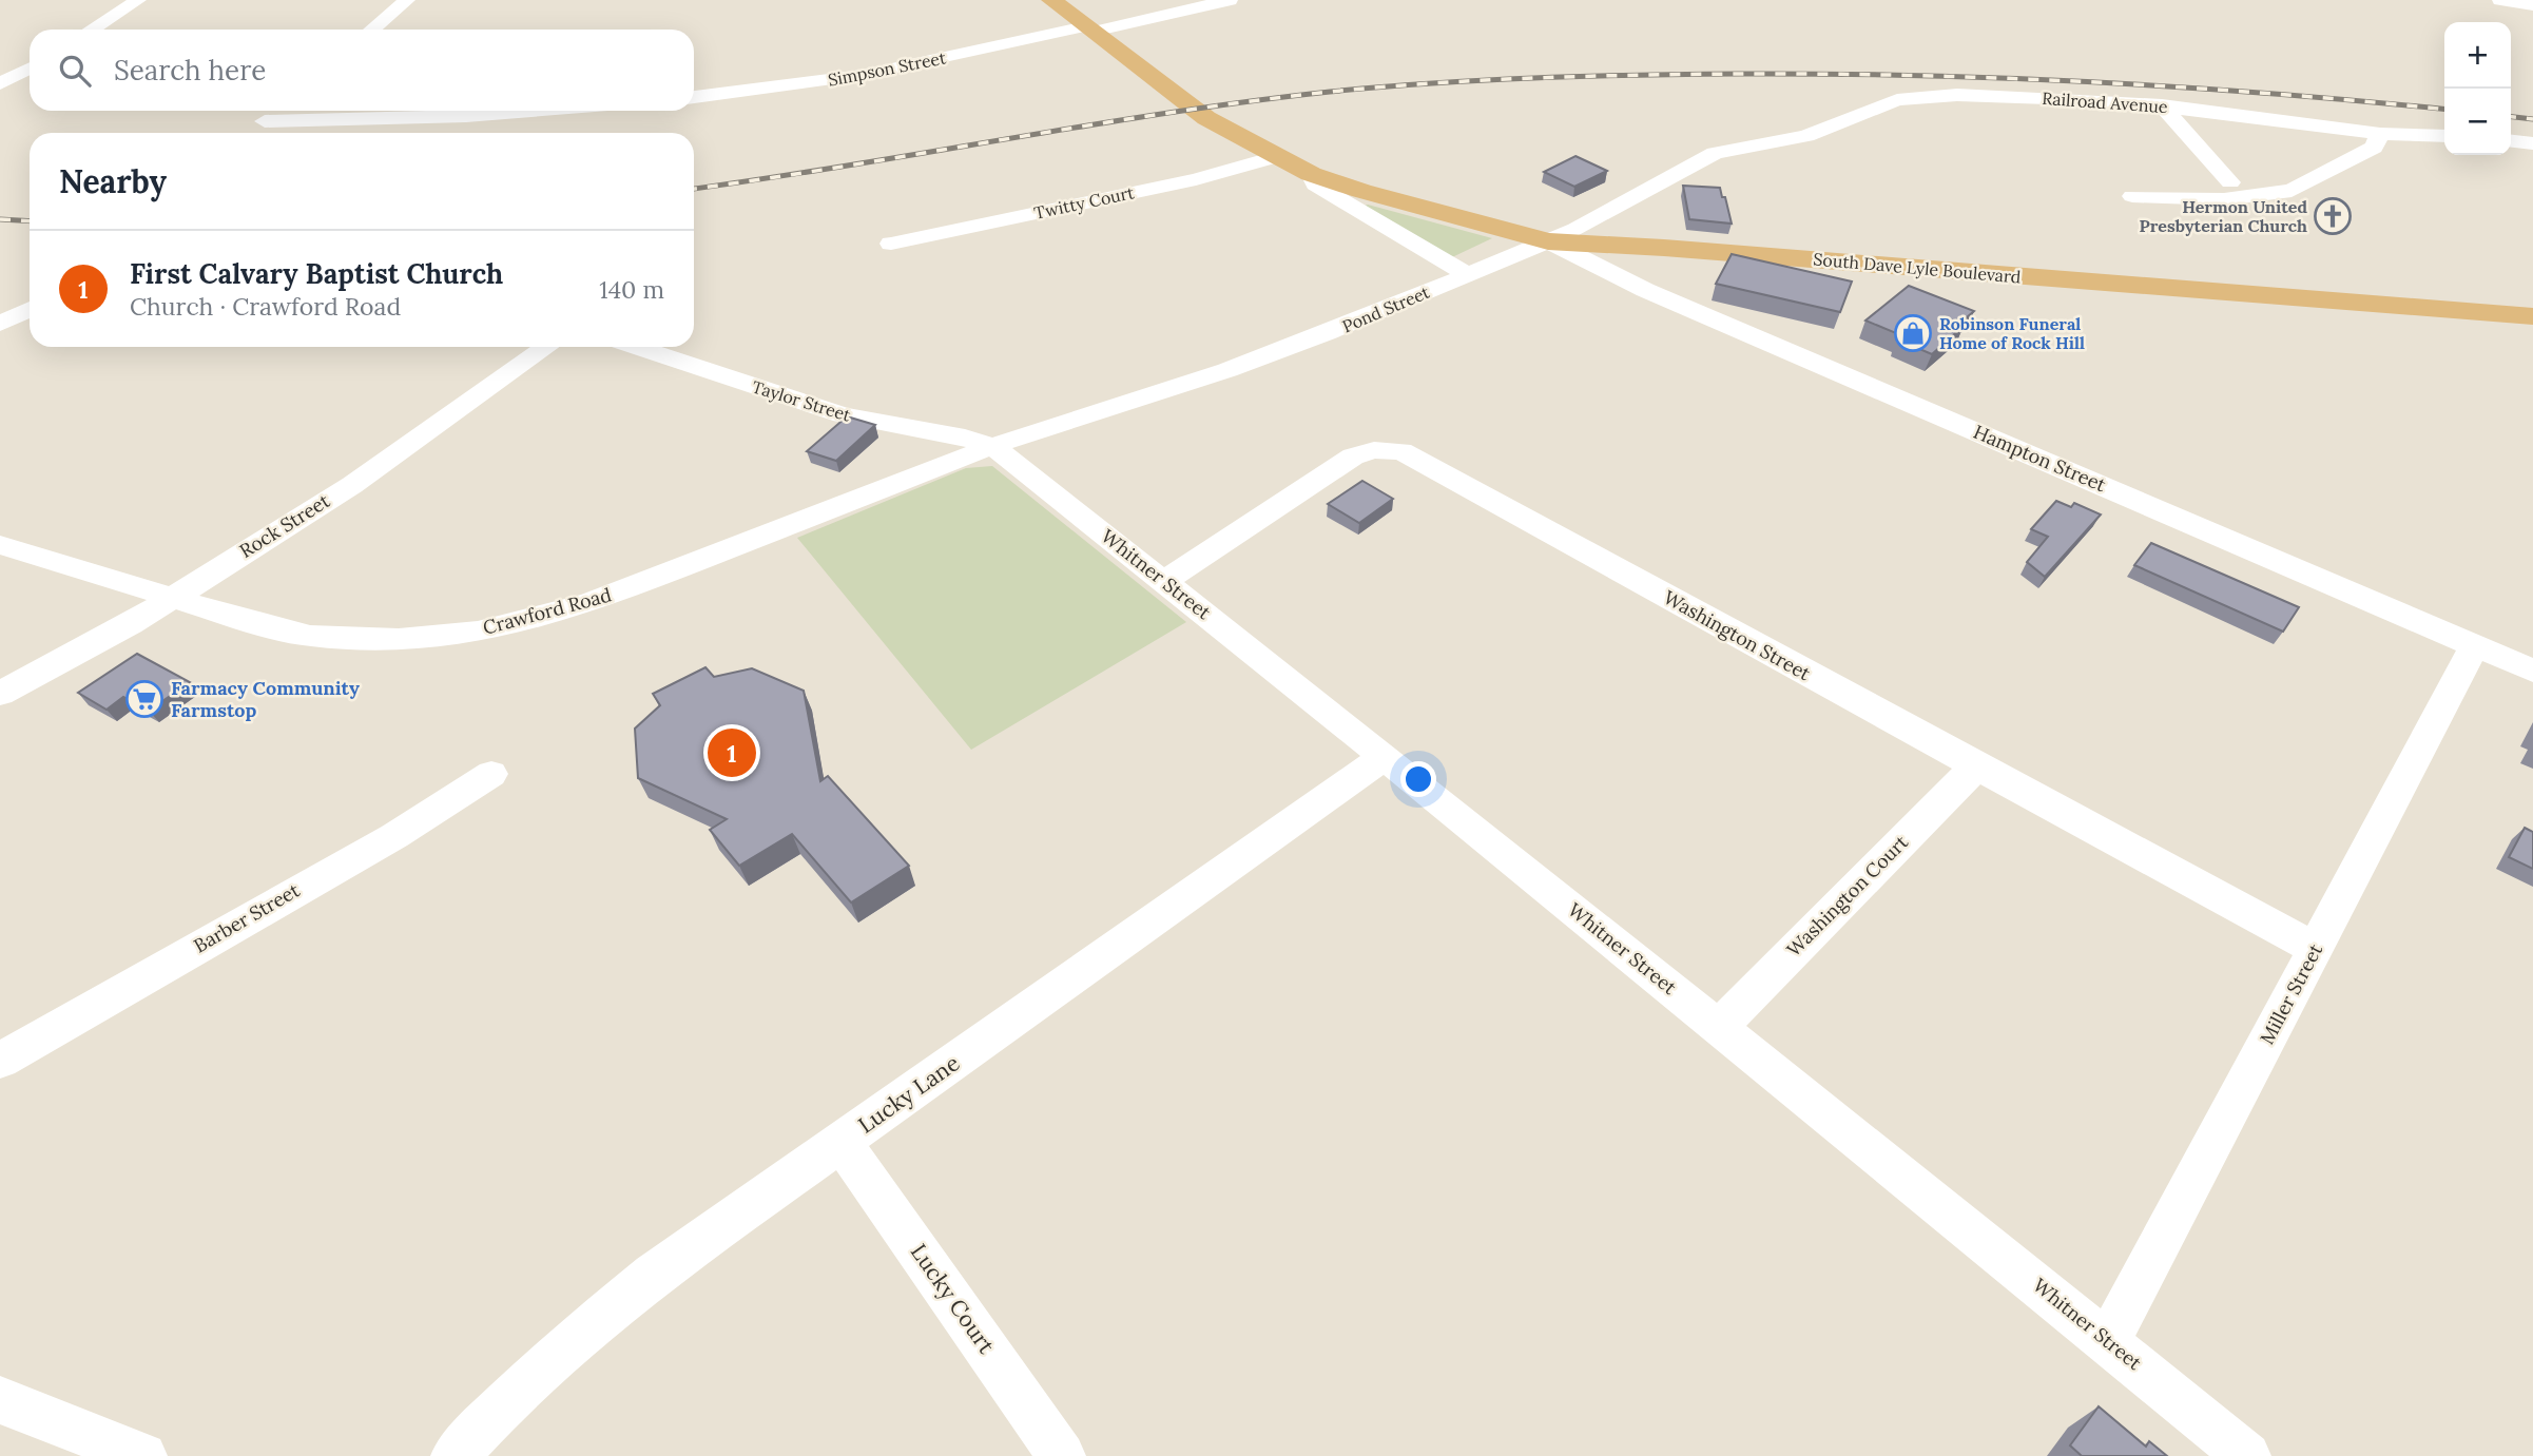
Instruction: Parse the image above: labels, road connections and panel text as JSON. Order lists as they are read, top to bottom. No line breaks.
{"streets":{"main road":["South Dave Lyle Boulevard"],"street":["Simpson Street","Railroad Avenue","Twitty Court","Pond Street","Taylor Street","Hampton Street","Rock Street","Whitner Street","Crawford Road","Washington Street","Washington Court","Barber Street","Miller Street","Lucky Lane","Lucky Court"]},"crossings":[["Simpson Street","South Dave Lyle Boulevard"],["Railroad Avenue","Pond Street"],["Twitty Court","South Dave Lyle Boulevard"],["South Dave Lyle Boulevard","Pond Street"],["South Dave Lyle Boulevard","Hampton Street"],["Pond Street","Taylor Street"],["Pond Street","Hampton Street"],["Pond Street","Whitner Street"],["Pond Street","Crawford Road"],["Taylor Street","Whitner Street"],["Taylor Street","Crawford Road"],["Hampton Street","Miller Street"],["Rock Street","Crawford Road"],["Whitner Street","Crawford Road"],["Whitner Street","Washington Street"],["Whitner Street","Washington Court"],["Whitner Street","Miller Street"],["Whitner Street","Lucky Lane"],["Washington Street","Washington Court"],["Washington Street","Miller Street"],["Lucky Lane","Lucky Court"]],"places":{"church":["Hermon United Presbyterian Church"],"shop":["Robinson Funeral Home of Rock Hill"],"supermarket":["Farmacy Community Farmstop"]},"page":{"map_buttons":["+","−"],"search":"Search here","heading":"Nearby","list":[{"mark":"1","name":"First Calvary Baptist Church","note":"Church · Crawford Road","value":"140 m"}],"pins":"1"}}
